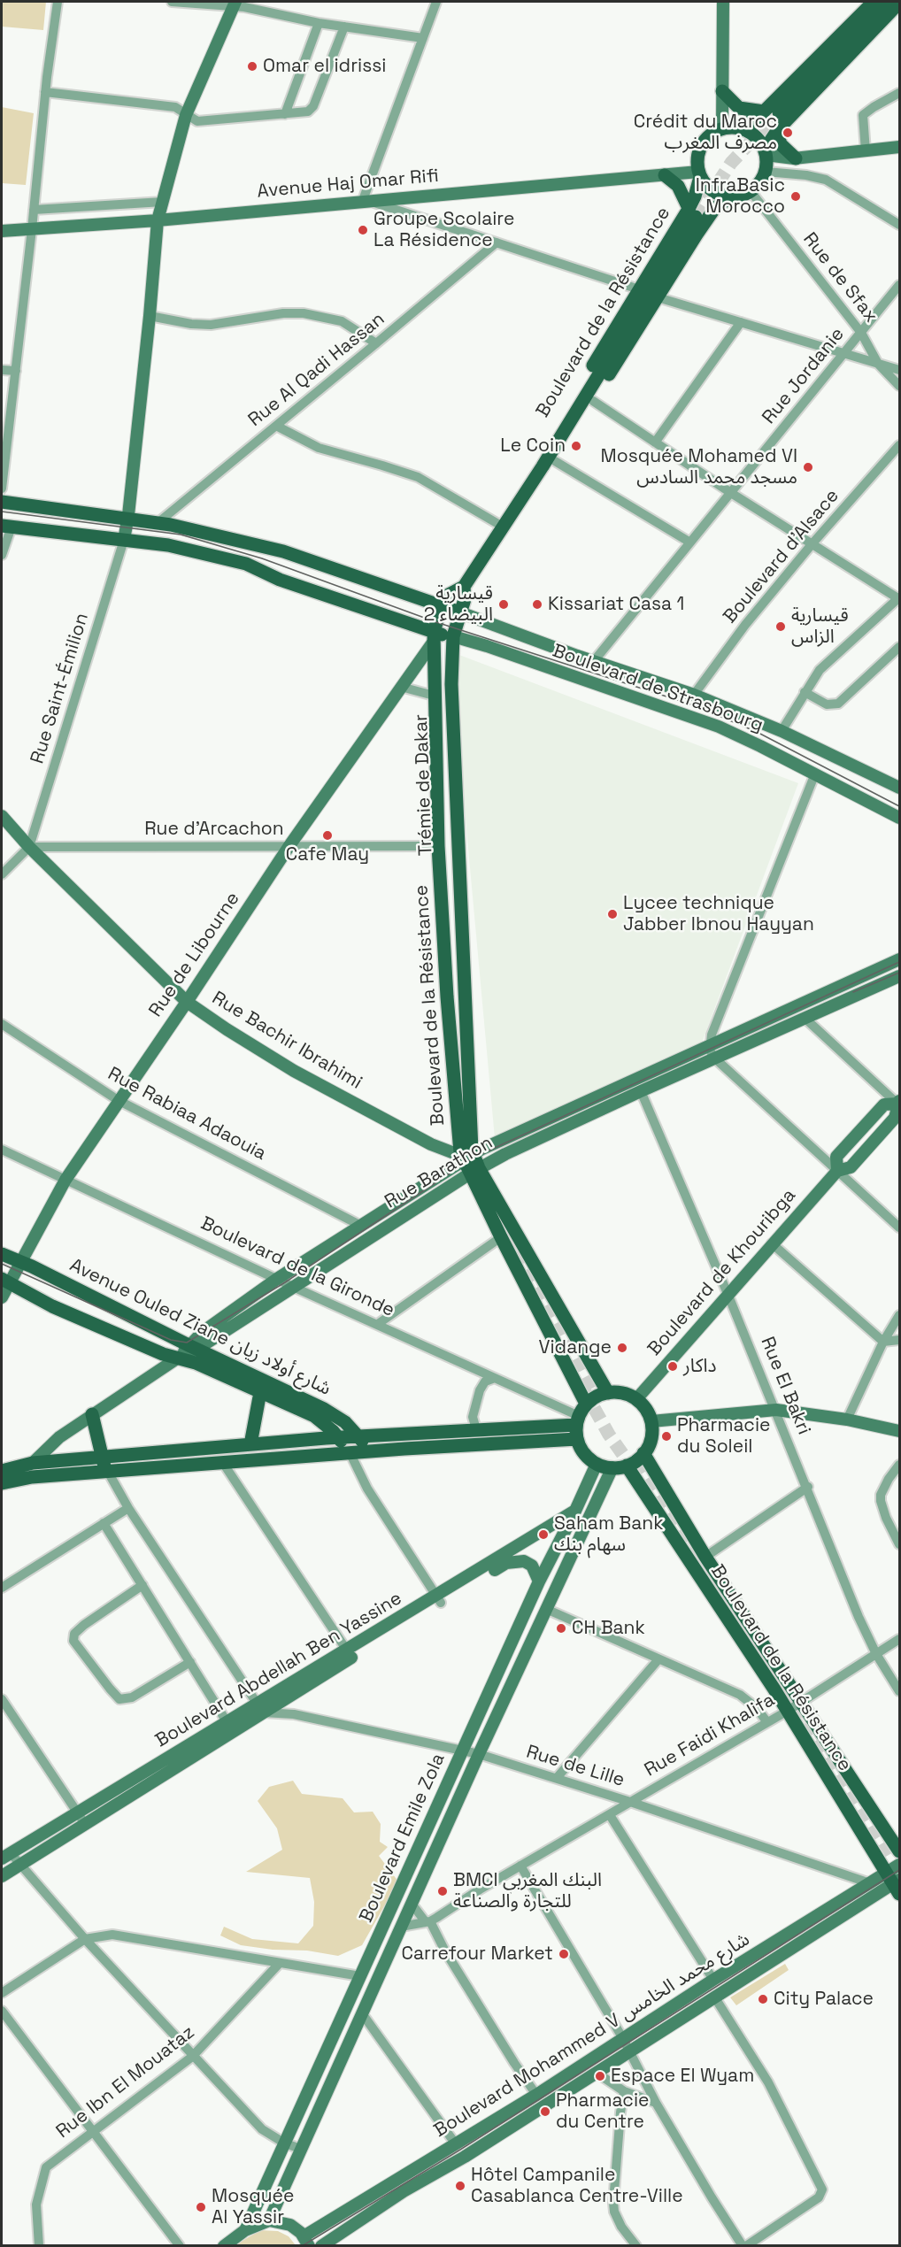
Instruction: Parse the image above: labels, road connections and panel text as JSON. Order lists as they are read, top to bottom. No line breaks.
{"streets":{"main road":["Boulevard de la Résistance","Trémie de Dakar","Avenue Ouled Ziane شارع أولاد زيان"],"street":["Avenue Haj Omar Rifi","Rue de Sfax","Rue Al Qadi Hassan","Rue Jordanie","Boulevard d'Alsace","Rue Saint-Émilion","Boulevard de Strasbourg","Rue d'Arcachon","Rue de Libourne","Rue Bachir Ibrahimi","Rue Rabiaa Adaouia","Rue Barathon","Boulevard de la Gironde","Boulevard de Khouribga","Rue El Bakri","Boulevard Abdellah Ben Yassine","Rue Faidi Khalifa","Rue de Lille","Boulevard Emile Zola","Boulevard Mohammed V شارع محمد الخامس","Rue Ibn El Mouataz"]},"crossings":[["Avenue Haj Omar Rifi","Rue de Sfax"],["Avenue Haj Omar Rifi","Boulevard de la Résistance"],["Rue de Sfax","Boulevard de la Résistance"],["Rue de Sfax","Rue Jordanie"],["Boulevard de la Résistance","Boulevard de Strasbourg"],["Boulevard de la Résistance","Trémie de Dakar"],["Boulevard de la Résistance","Rue d'Arcachon"],["Boulevard de la Résistance","Rue de Libourne"],["Boulevard de la Résistance","Rue Bachir Ibrahimi"],["Boulevard de la Résistance","Rue Barathon"],["Boulevard de la Résistance","Boulevard de la Gironde"],["Boulevard de la Résistance","Boulevard de Khouribga"],["Boulevard de la Résistance","Rue Faidi Khalifa"],["Boulevard de la Résistance","Boulevard Emile Zola"],["Boulevard de la Résistance","Boulevard Mohammed V شارع محمد الخامس"],["Rue Jordanie","Boulevard de Strasbourg"],["Boulevard d'Alsace","Boulevard de Strasbourg"],["Rue Saint-Émilion","Rue d'Arcachon"],["Rue Saint-Émilion","Rue Bachir Ibrahimi"],["Rue d'Arcachon","Rue de Libourne"],["Rue d'Arcachon","Rue Bachir Ibrahimi"],["Rue de Libourne","Rue Bachir Ibrahimi"],["Rue de Libourne","Rue Rabiaa Adaouia"],["Rue de Libourne","Boulevard de la Gironde"],["Rue de Libourne","Avenue Ouled Ziane شارع أولاد زيان"],["Rue Barathon","Boulevard de la Gironde"],["Rue Barathon","Avenue Ouled Ziane شارع أولاد زيان"],["Rue Barathon","Rue El Bakri"],["Boulevard de la Gironde","Boulevard de Khouribga"],["Boulevard de la Gironde","Boulevard Emile Zola"],["Boulevard de Khouribga","Rue El Bakri"],["Boulevard de Khouribga","Boulevard Emile Zola"],["Rue El Bakri","Rue Faidi Khalifa"],["Boulevard Abdellah Ben Yassine","Rue de Lille"],["Boulevard Abdellah Ben Yassine","Boulevard Emile Zola"],["Rue Faidi Khalifa","Rue de Lille"],["Rue Faidi Khalifa","Boulevard Emile Zola"],["Rue de Lille","Boulevard Emile Zola"],["Rue de Lille","Boulevard Mohammed V شارع محمد الخامس"]],"places":["Omar el idrissi","Crédit du Maroc مصرف المغرب","InfraBasic Morocco","Groupe Scolaire La Résidence","Le Coin","Mosquée Mohamed VI مسجد محمد السادس","قيسارية البيضاء 2","Kissariat Casa 1","قيسارية الزاس","Cafe May","Lycee technique Jabber Ibnou Hayyan","Vidange","داكار","Pharmacie du Soleil","Saham Bank سهام بنك","CH Bank","BMCI البنك المغربي للتجارة والصناعة","Carrefour Market","City Palace","Espace El Wyam","Pharmacie du Centre","Hôtel Campanile Casablanca Centre-Ville","Mosquée Al Yassir"]}
